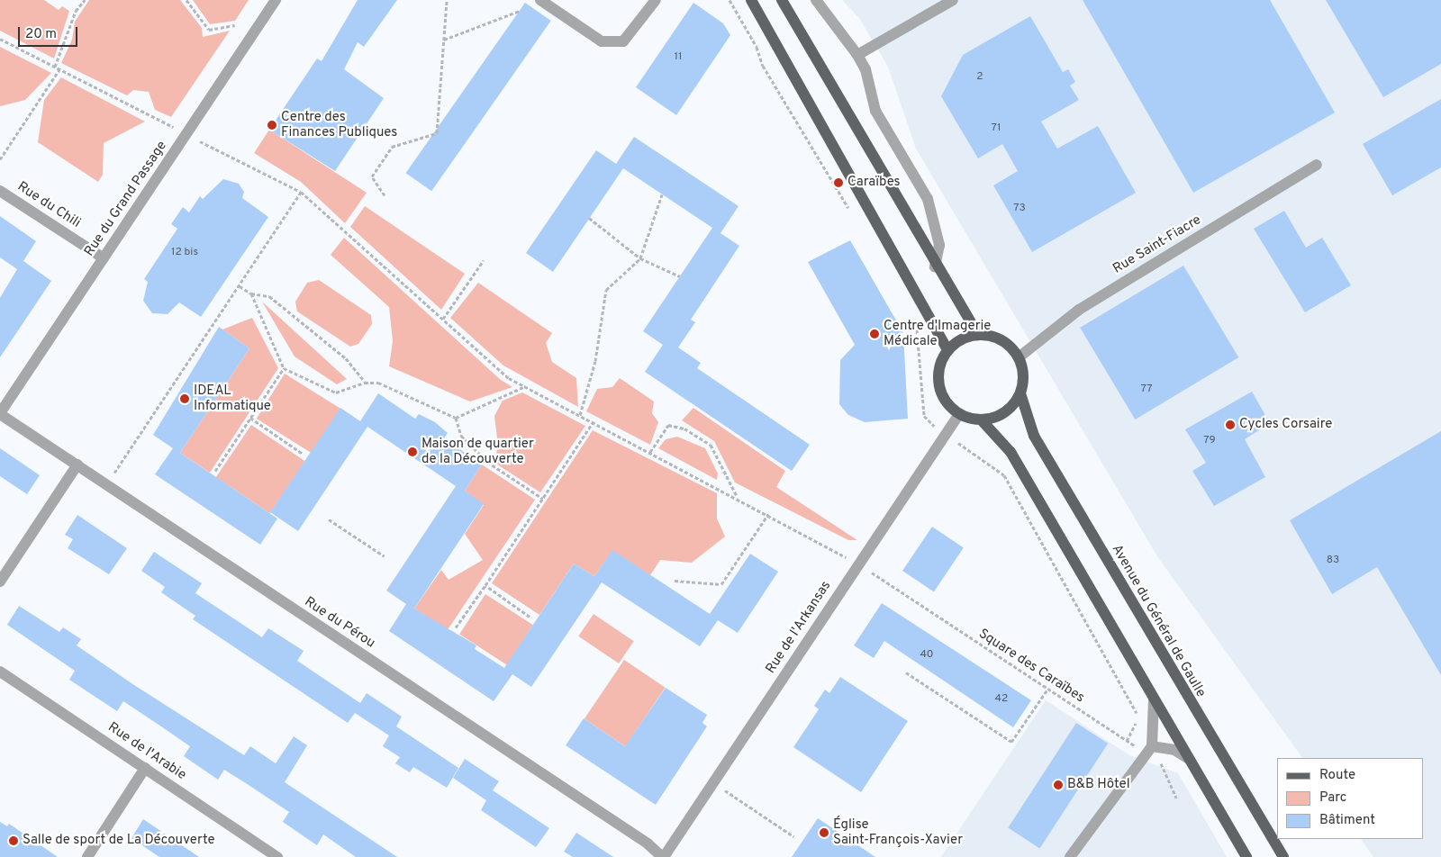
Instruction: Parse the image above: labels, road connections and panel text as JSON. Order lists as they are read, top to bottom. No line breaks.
{"streets":{"main road":["Avenue du Général de Gaulle"],"street":["Rue du Grand Passage","Rue du Chili","Rue Saint-Fiacre","Rue du Pérou","Rue de l'Arkansas","Rue de l'Arabie"],"path":["Square des Caraïbes"]},"crossings":[["Rue du Grand Passage","Rue du Chili"],["Rue du Grand Passage","Rue du Pérou"],["Rue du Grand Passage","Square des Caraïbes"],["Rue Saint-Fiacre","Avenue du Général de Gaulle"],["Rue Saint-Fiacre","Rue de l'Arkansas"],["Avenue du Général de Gaulle","Rue de l'Arkansas"],["Rue du Pérou","Rue de l'Arkansas"],["Rue de l'Arkansas","Square des Caraïbes"]],"places":["Centre des Finances Publiques","Caraïbes","Centre d'Imagerie Médicale","IDEAL Informatique","Cycles Corsaire","Maison de quartier de la Découverte","B&B Hôtel","Église Saint-François-Xavier","Salle de sport de La Découverte"],"house_numbers":["11","2","71","73","12 bis","77","79","83","40","42"],"legend":["Route","Parc","Bâtiment"],"scale_bar":"20 m"}
